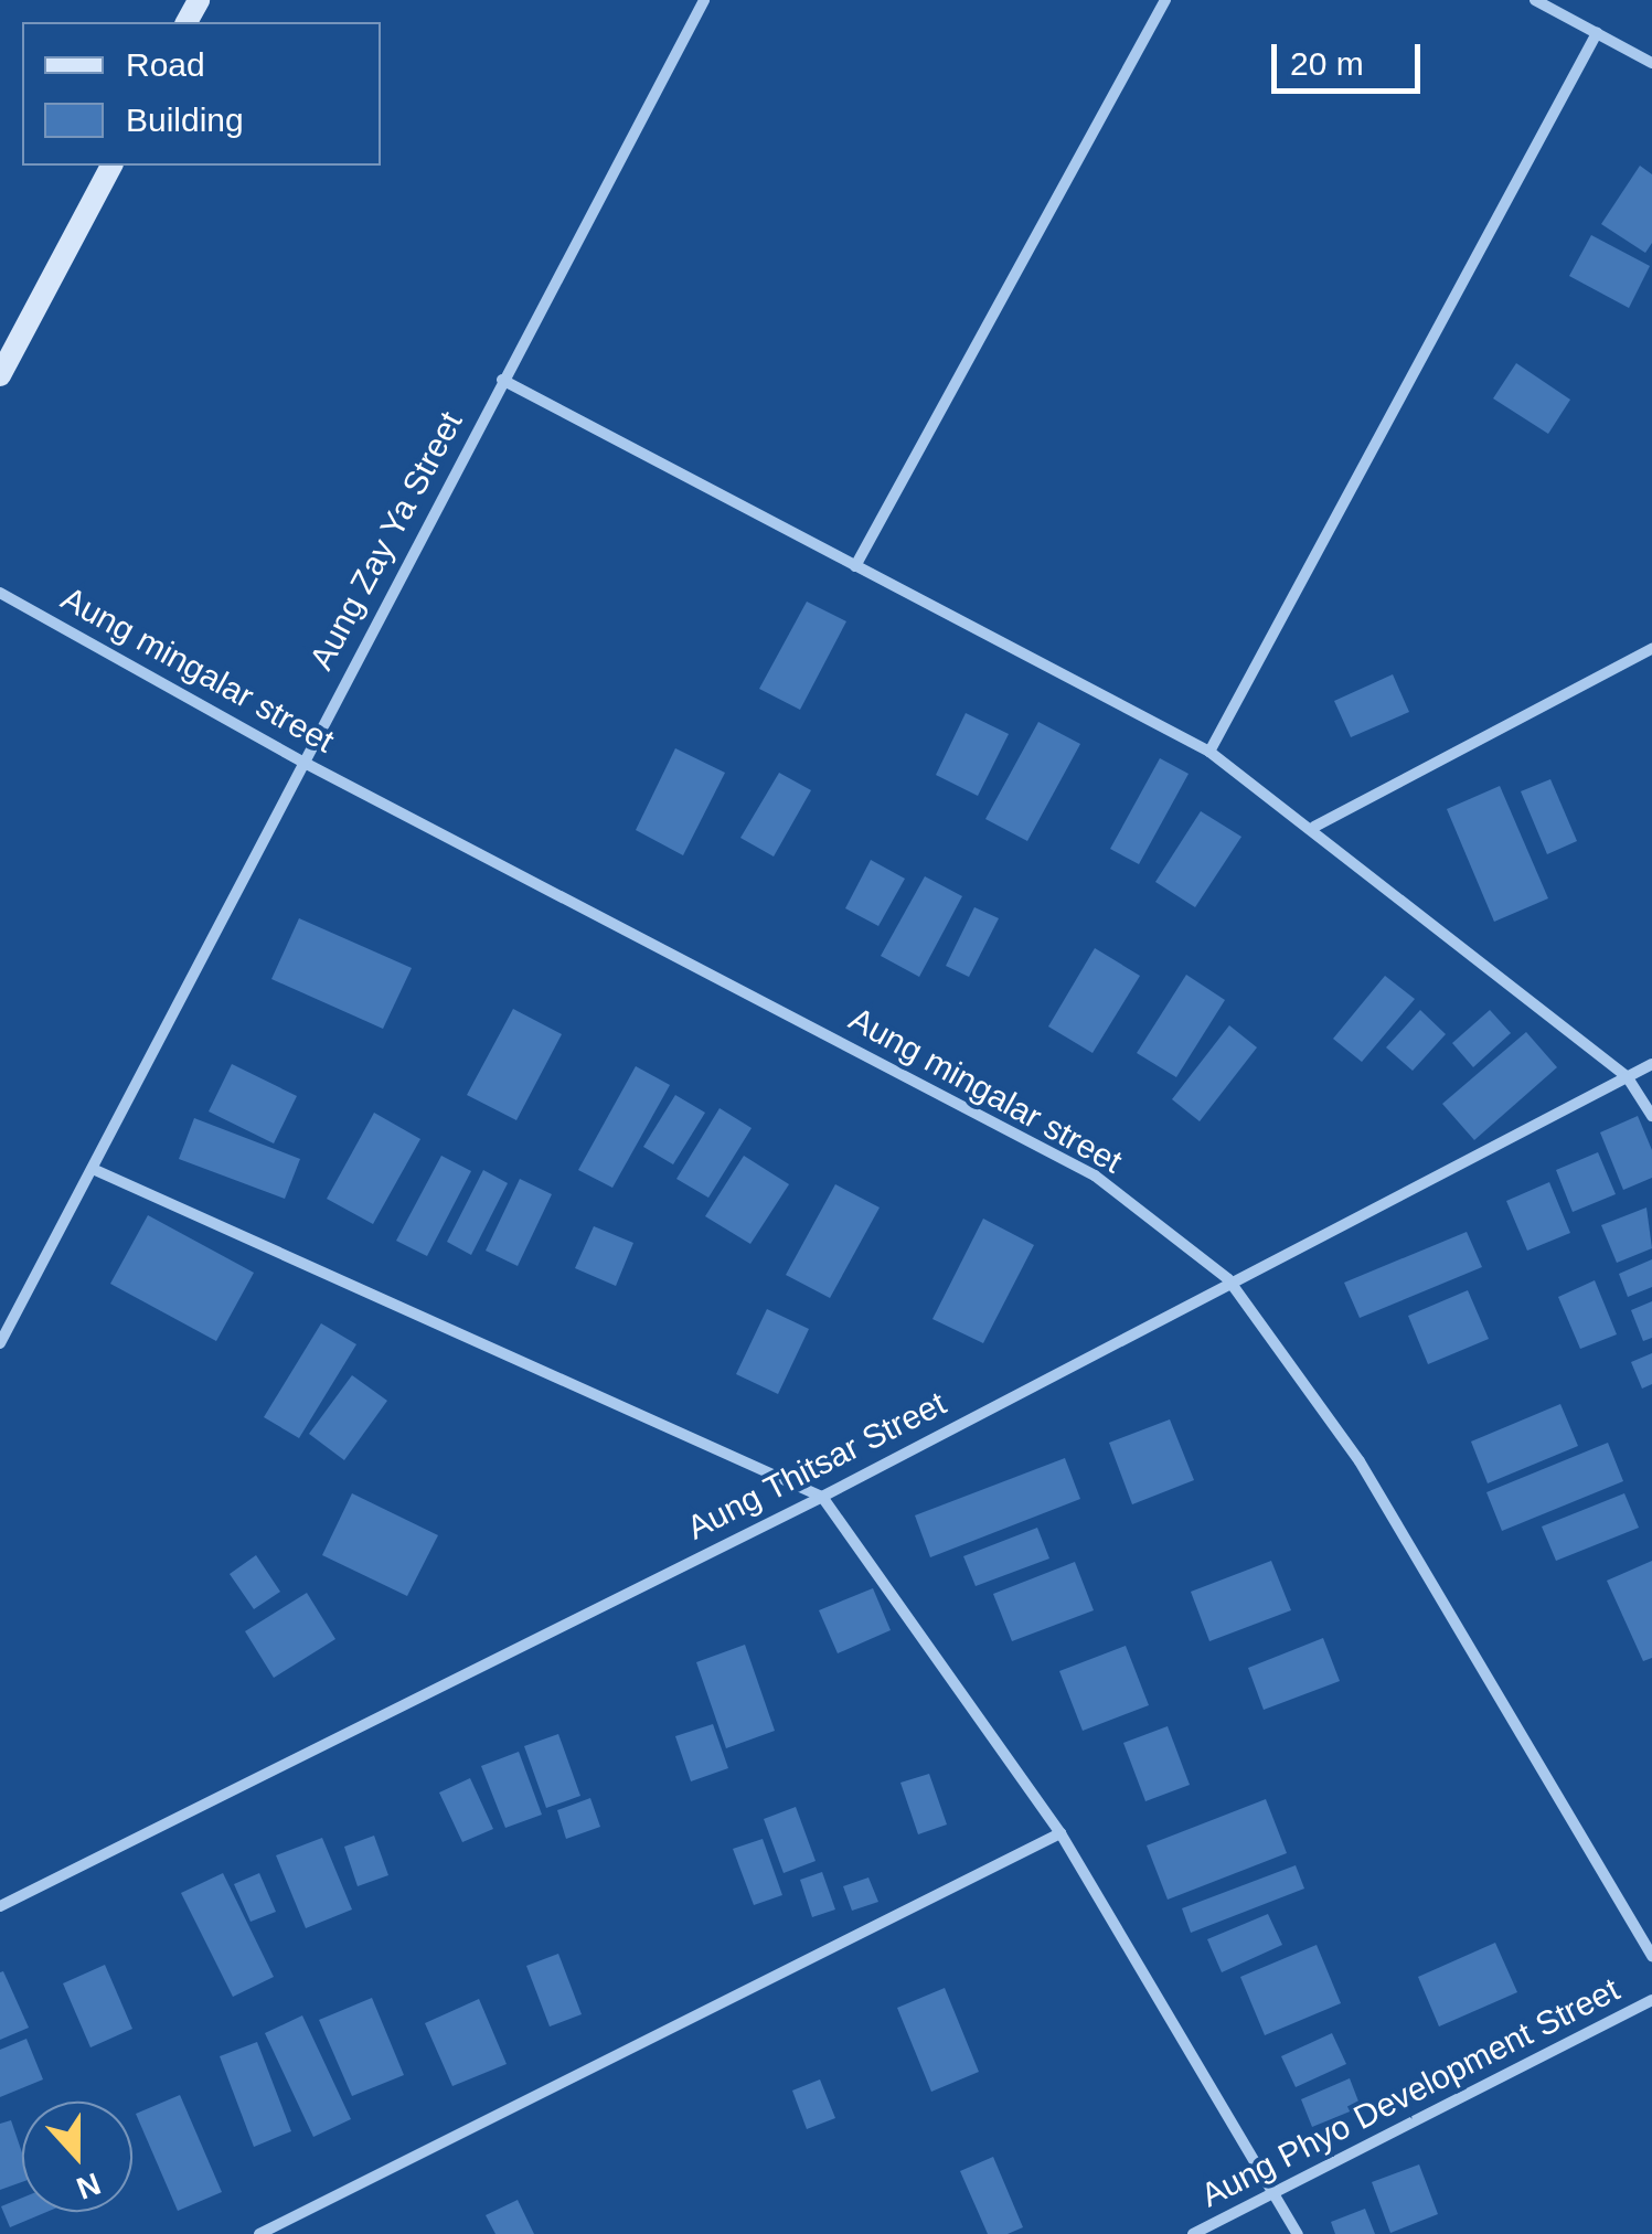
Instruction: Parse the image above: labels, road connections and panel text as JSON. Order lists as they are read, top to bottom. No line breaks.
{"streets":{"street":["Aung Zay Ya Street","Aung mingalar street","Aung Thitsar Street","Aung Phyo Development Street"]},"crossings":[["Aung Zay Ya Street","Aung mingalar street"],["Aung mingalar street","Aung Thitsar Street"]],"legend":["Road","Building"],"scale_bar":"20 m","north":"bottom"}
